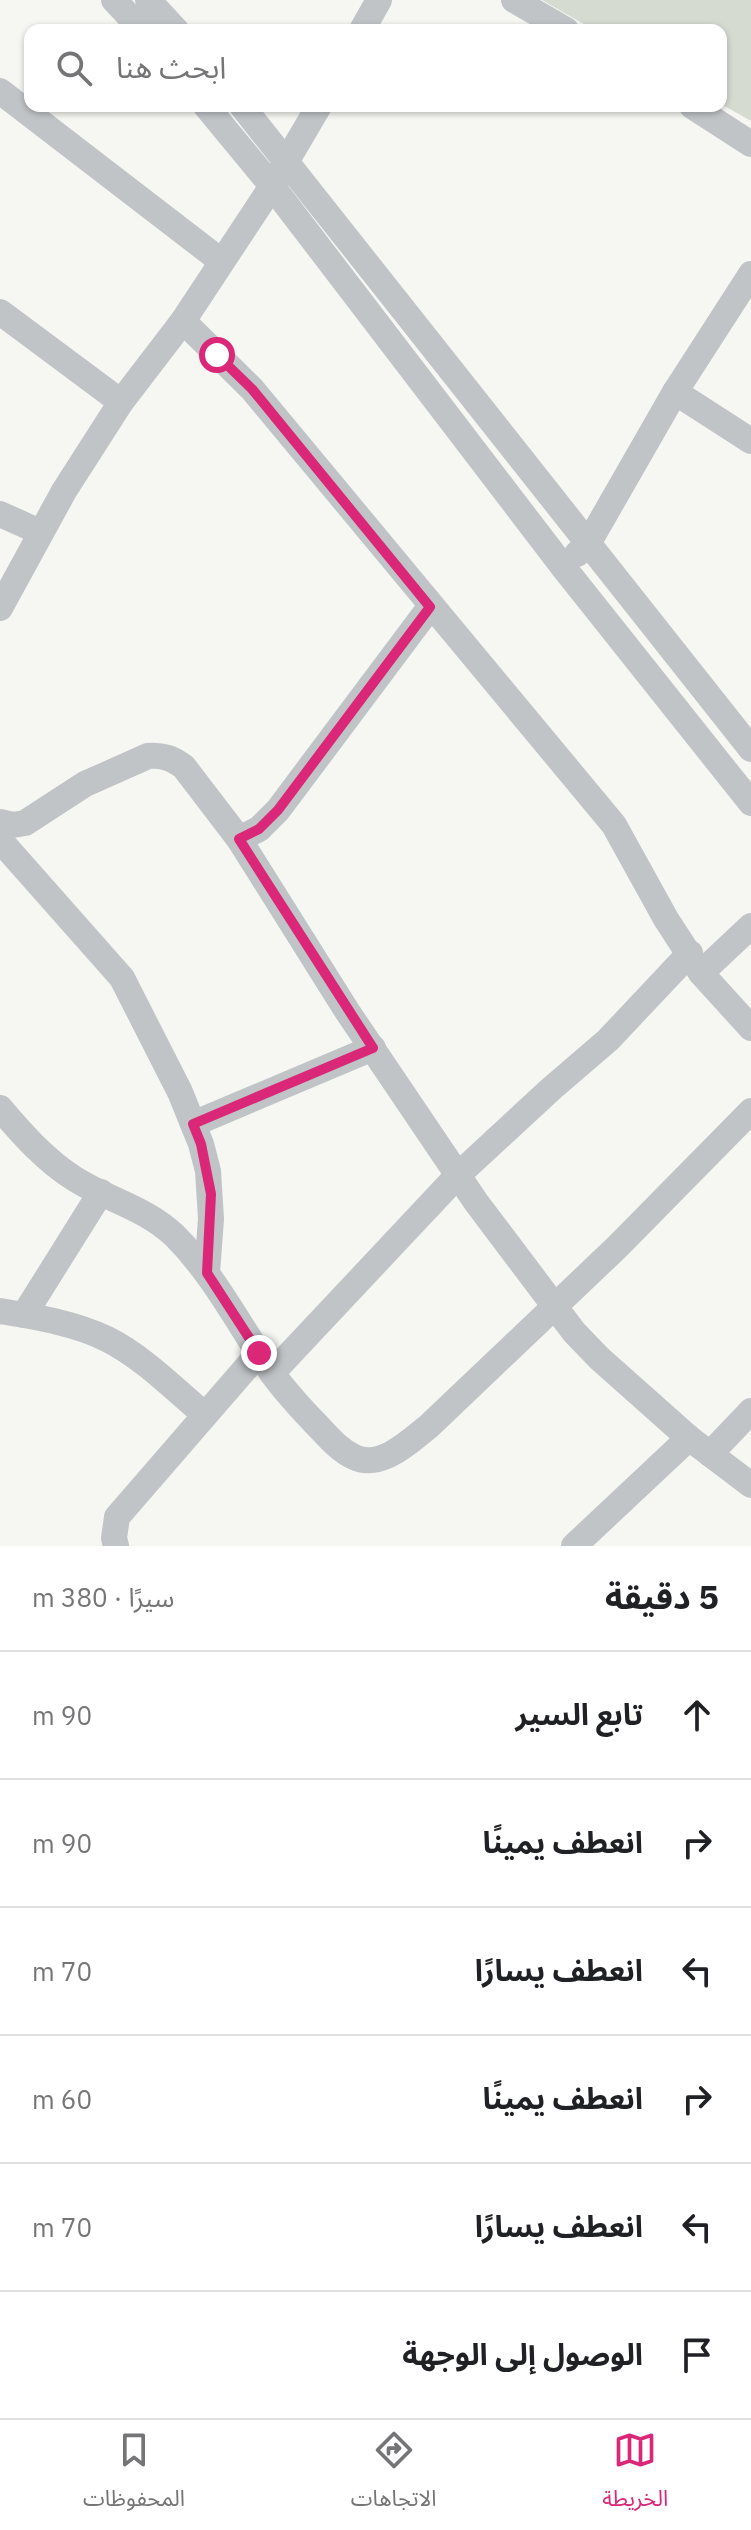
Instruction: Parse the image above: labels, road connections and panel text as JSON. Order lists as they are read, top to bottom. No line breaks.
{"page":{"search":"ابحث هنا","heading":["5 دقيقة","سيرًا · 380 m"],"list":[["تابع السير","90 m"],["انعطف يمينًا","90 m"],["انعطف يسارًا","70 m"],["انعطف يمينًا","60 m"],["انعطف يسارًا","70 m"],"الوصول إلى الوجهة"],"nav":["الخريطة","الاتجاهات","المحفوظات"]}}
